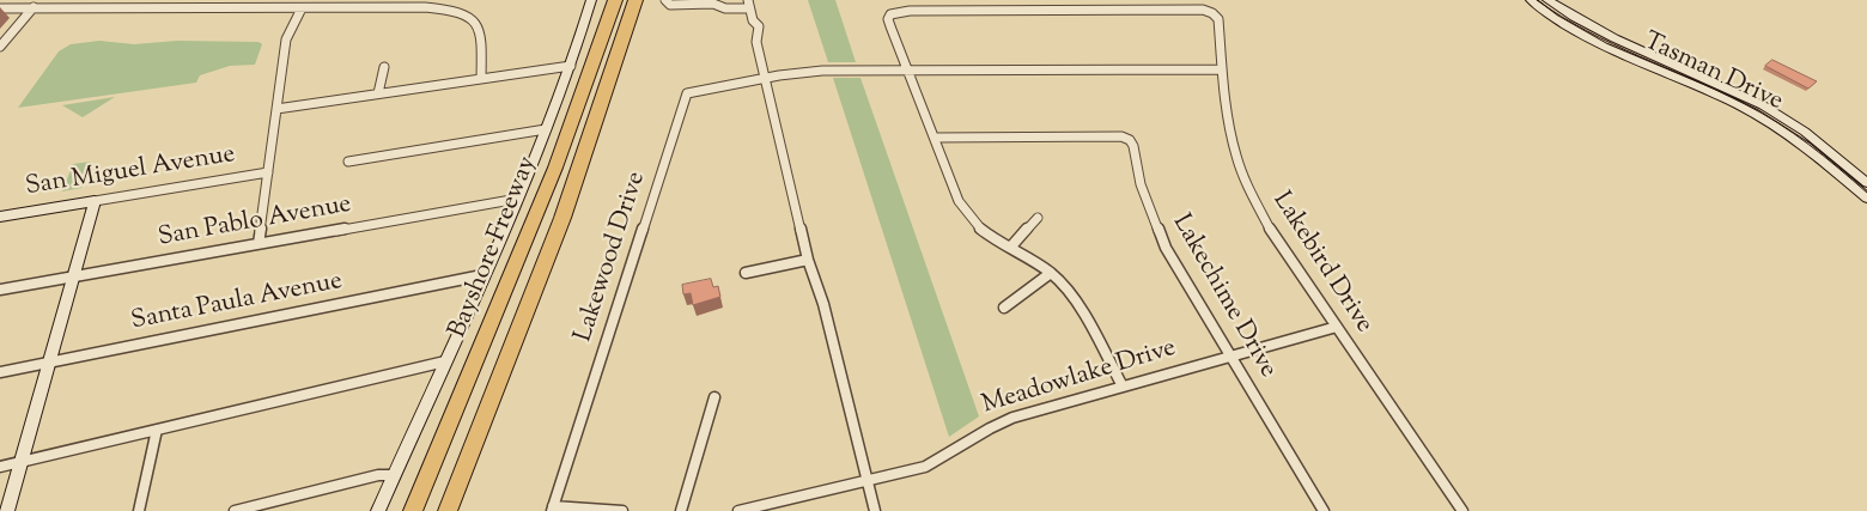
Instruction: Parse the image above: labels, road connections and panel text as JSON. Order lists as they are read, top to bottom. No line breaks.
{"streets":{"highway":["Bayshore Freeway"],"street":["Tasman Drive","San Miguel Avenue","San Pablo Avenue","Lakewood Drive","Lakebird Drive","Lakechime Drive","Santa Paula Avenue","Meadowlake Drive"]},"crossings":[["Lakebird Drive","Meadowlake Drive"],["Lakechime Drive","Meadowlake Drive"]]}
